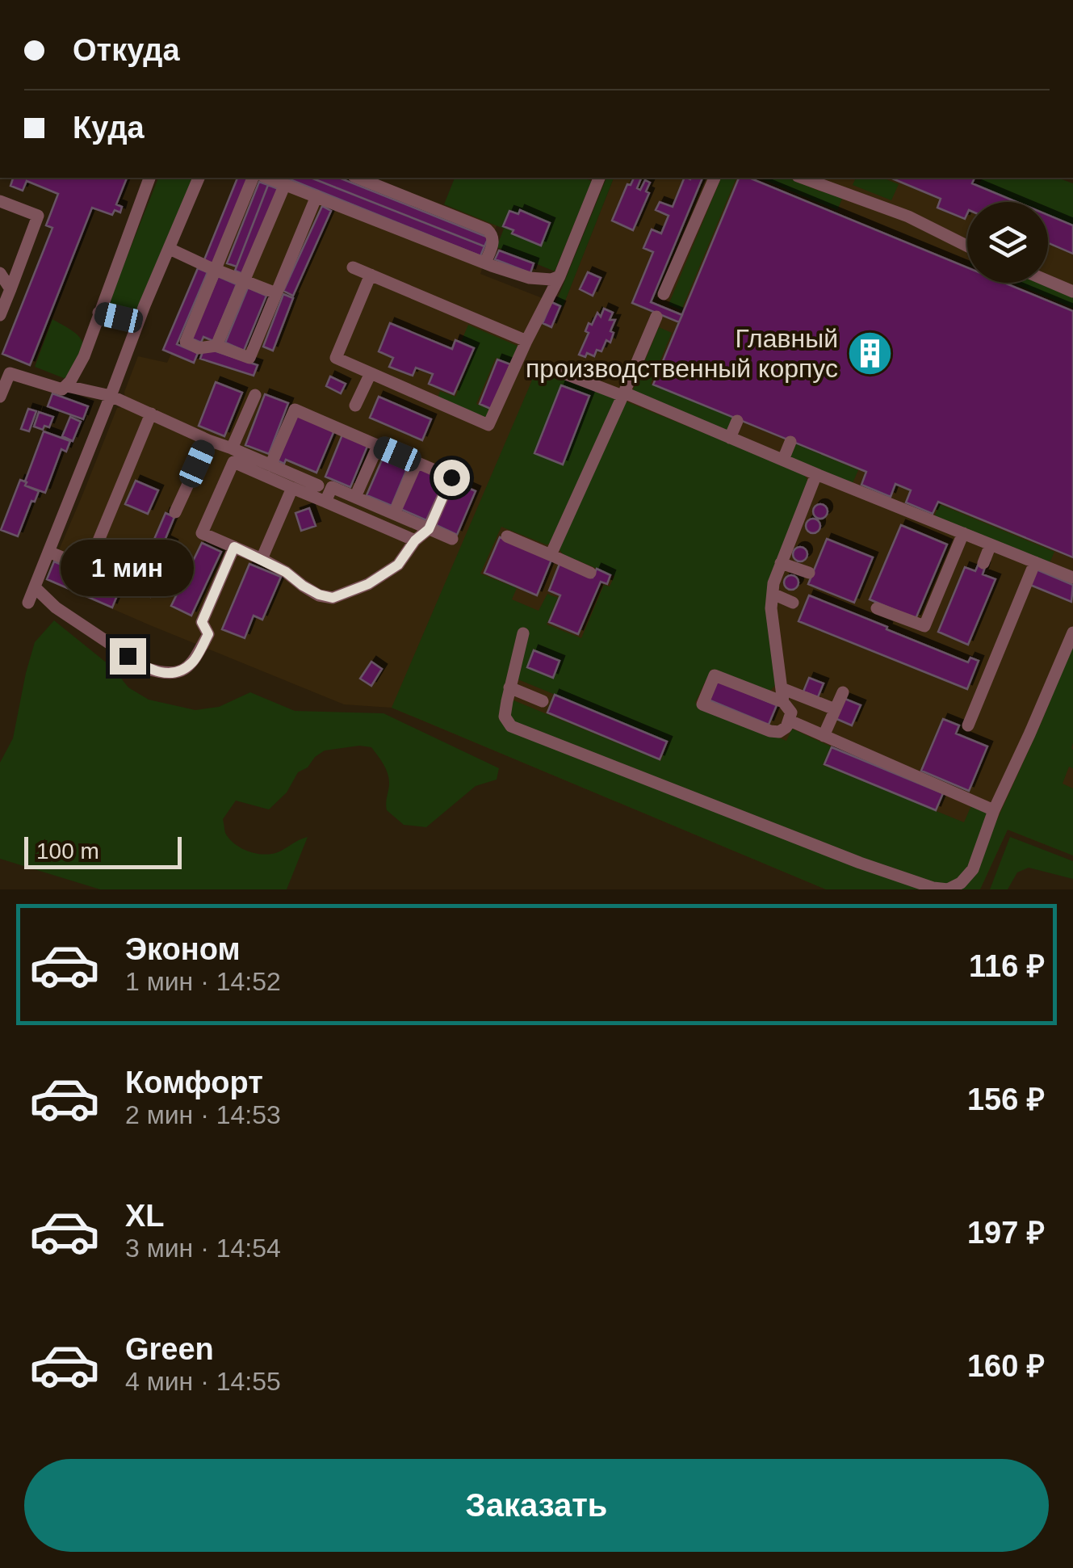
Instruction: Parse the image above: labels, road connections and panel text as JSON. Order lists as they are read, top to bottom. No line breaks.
{"places":{"building":["Главный производственный корпус"]},"scale_bar":"100 m","page":{"banner":["Откуда","Куда"],"bubble":"1 мин","scale":"100 m","list":[{"name":"Эконом","note":"1 мин · 14:52","value":"116 ₽"},{"name":"Комфорт","note":"2 мин · 14:53","value":"156 ₽"},{"name":"XL","note":"3 мин · 14:54","value":"197 ₽"},{"name":"Green","note":"4 мин · 14:55","value":"160 ₽"}],"buttons":"Заказать"}}
